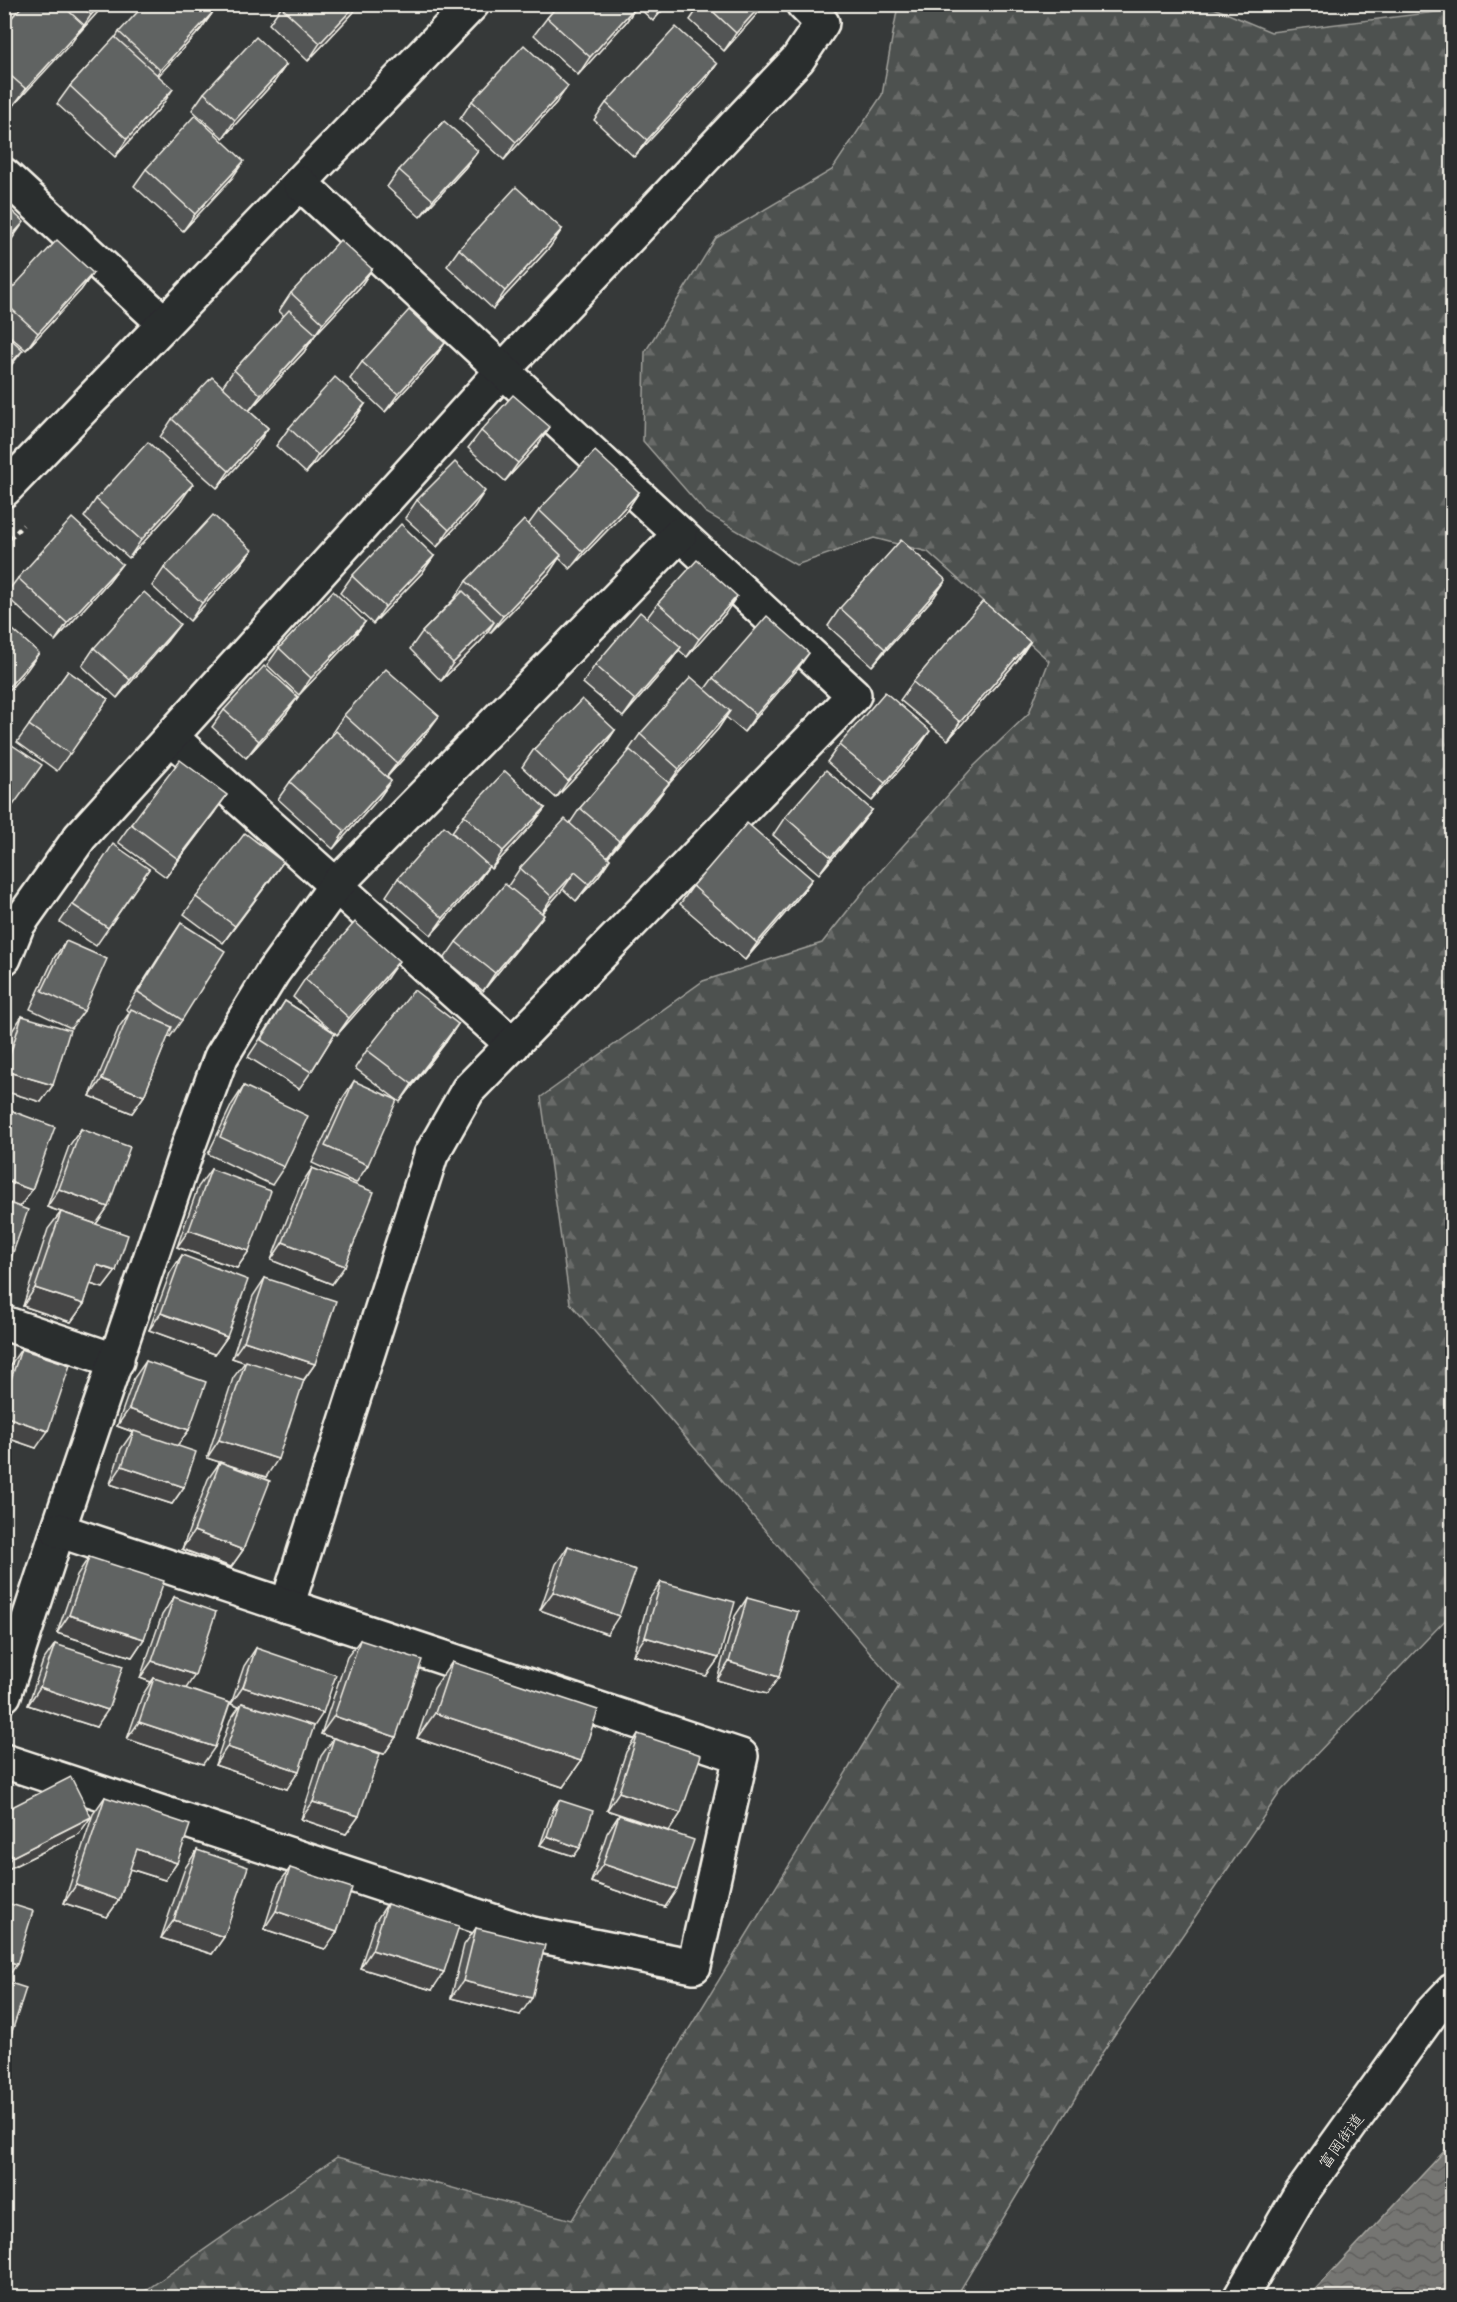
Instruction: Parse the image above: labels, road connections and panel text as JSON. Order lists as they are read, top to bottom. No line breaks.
{"streets":{"street":["富岡街道"]}}
